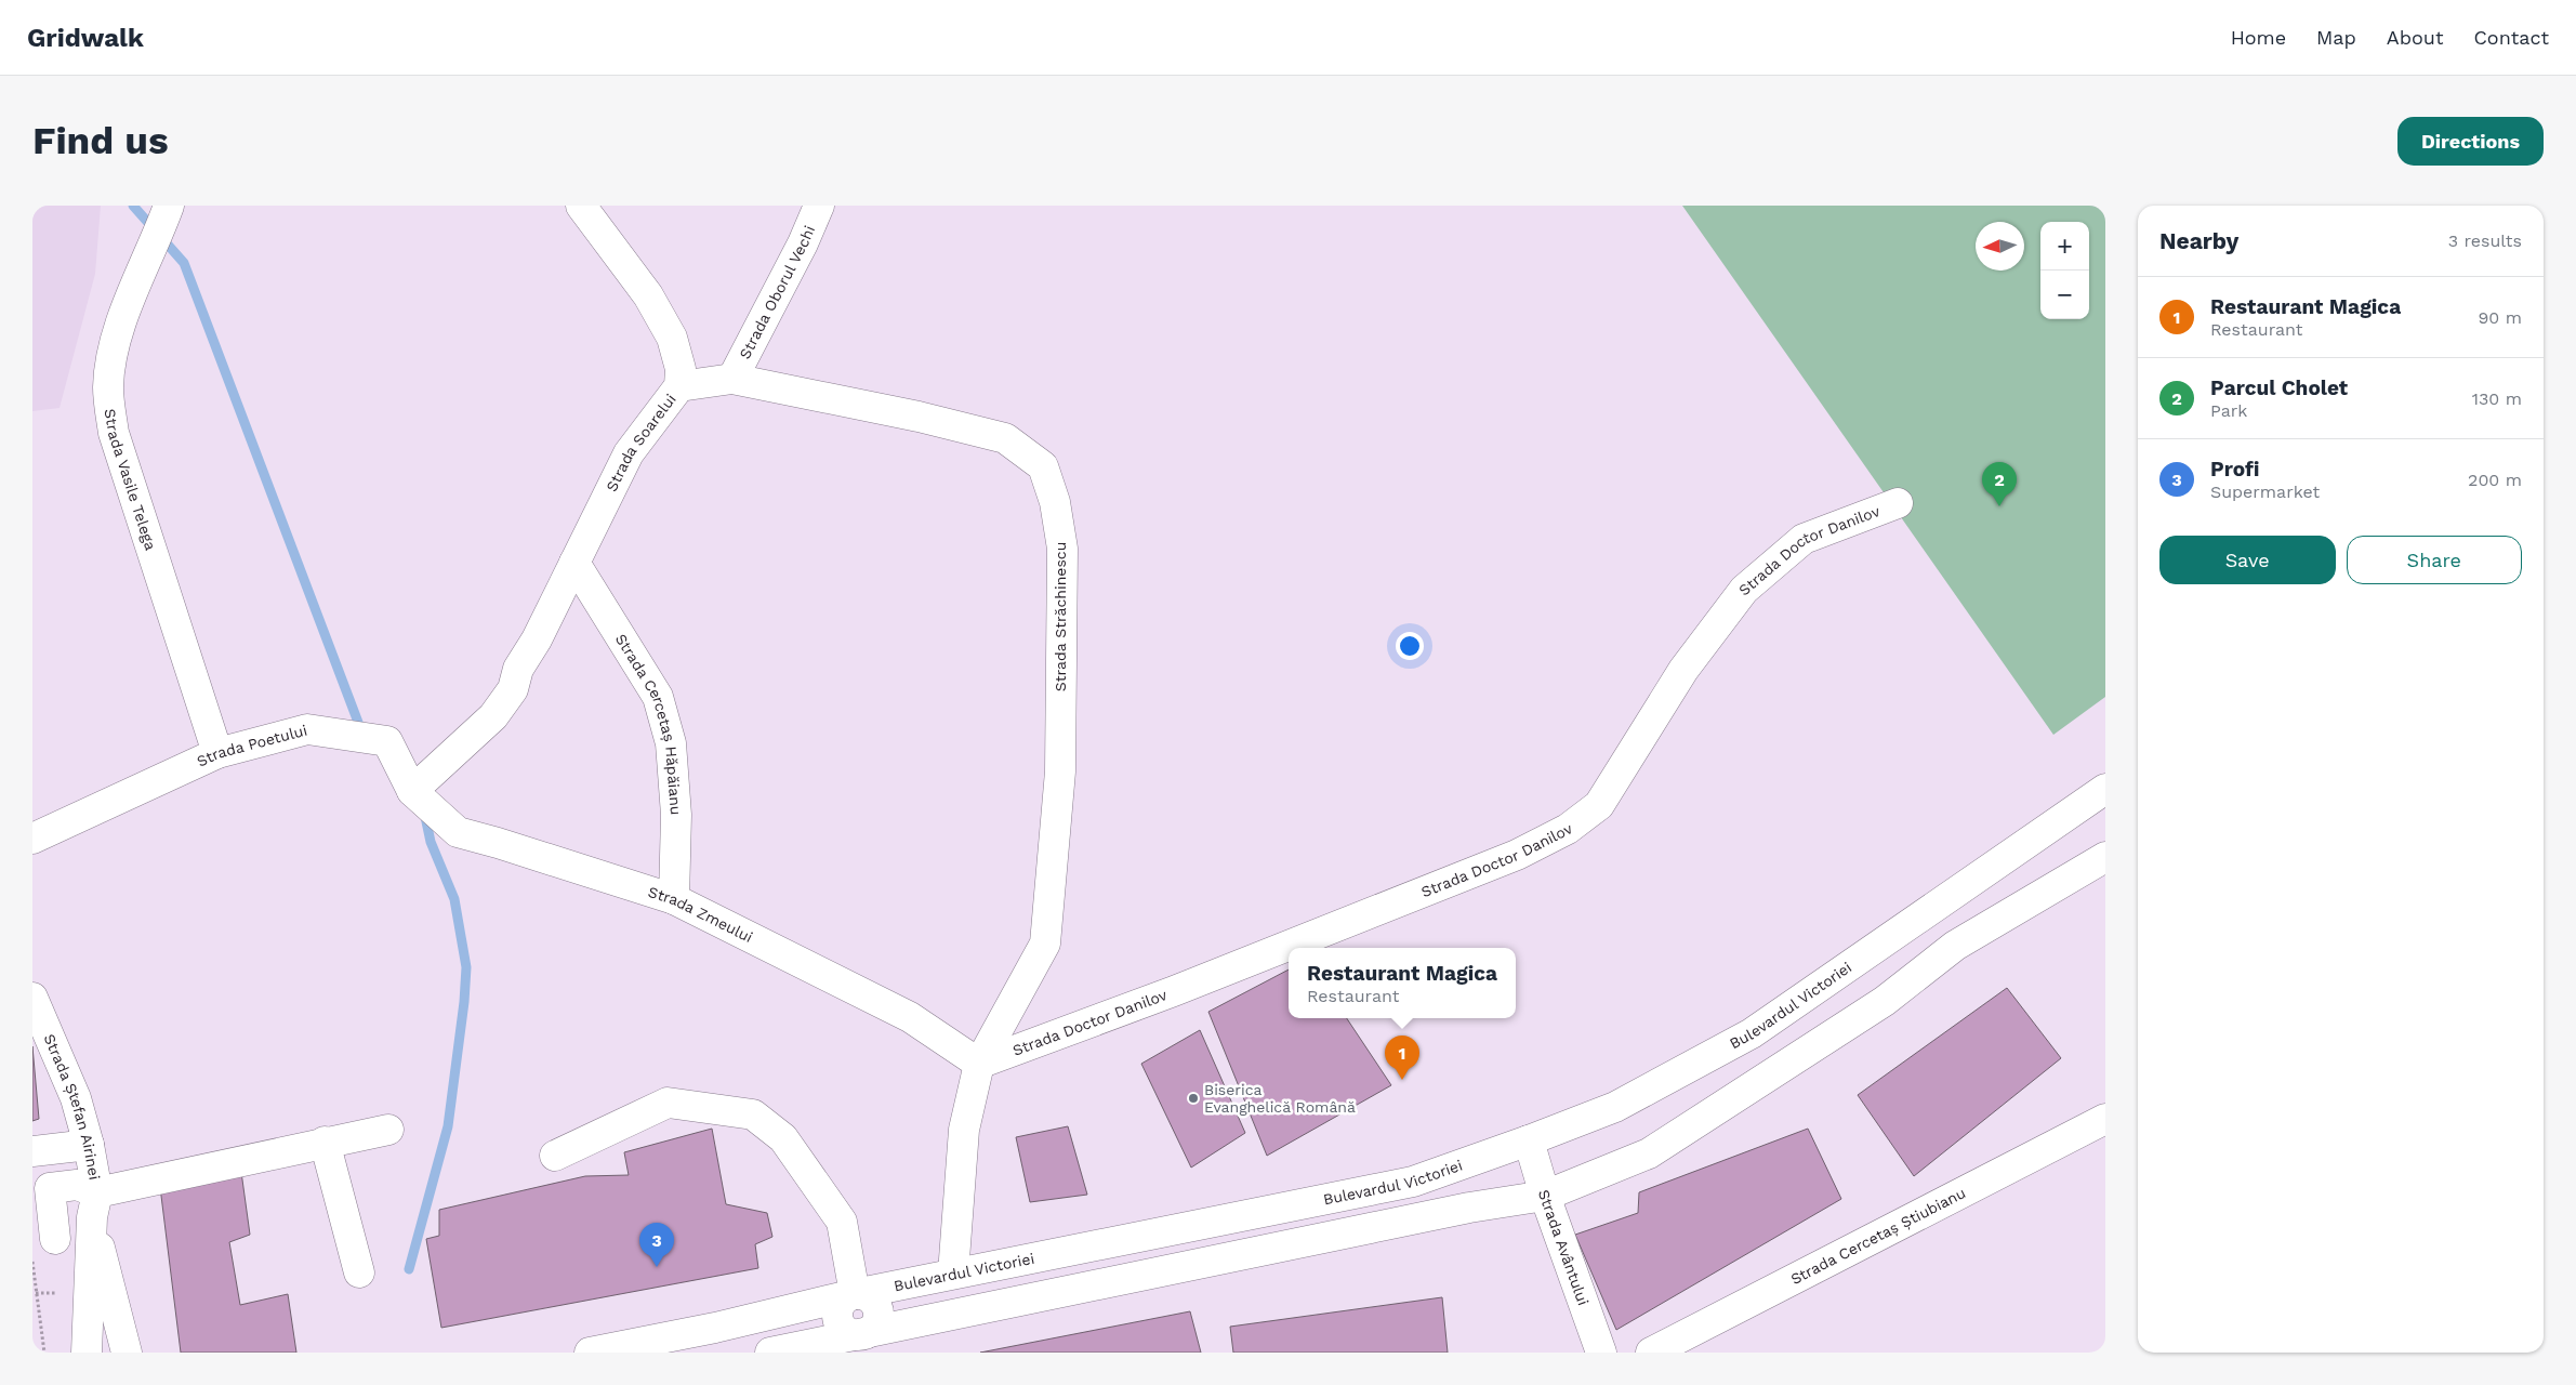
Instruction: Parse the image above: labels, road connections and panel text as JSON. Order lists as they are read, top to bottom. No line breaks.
{"streets":{"street":["Strada Oborul Vechi","Strada Soarelui","Strada Vasile Telega","Strada Doctor Danilov","Strada Străchinescu","Strada Cercetaș Hăpăianu","Strada Poetului","Strada Zmeului","Bulevardul Victoriei","Strada Ștefan Airinei","Strada Cercetaș Știubianu","Strada Avântului"]},"crossings":[["Strada Oborul Vechi","Strada Străchinescu"],["Strada Soarelui","Strada Străchinescu"],["Strada Soarelui","Strada Cercetaș Hăpăianu"],["Strada Soarelui","Strada Poetului"],["Strada Soarelui","Strada Zmeului"],["Strada Vasile Telega","Strada Poetului"],["Strada Doctor Danilov","Strada Străchinescu"],["Strada Doctor Danilov","Strada Zmeului"],["Strada Străchinescu","Strada Zmeului"],["Strada Străchinescu","Bulevardul Victoriei"],["Strada Cercetaș Hăpăianu","Strada Zmeului"],["Strada Poetului","Strada Zmeului"],["Bulevardul Victoriei","Strada Avântului"]],"places":["Biserica Evanghelică Română"],"north":"left","page":{"header":"Gridwalk","nav":["Home","Map","About","Contact"],"buttons":["Directions",["Save","Share"]],"title":"Find us","heading":["Nearby","3 results"],"map_buttons":["+","−"],"list":[{"mark":"1","name":"Restaurant Magica","note":"Restaurant","value":"90 m"},{"mark":"2","name":"Parcul Cholet","note":"Park","value":"130 m"},{"mark":"3","name":"Profi","note":"Supermarket","value":"200 m"}],"pins":["2","1","3"],"popup":["Restaurant Magica","Restaurant"]}}
